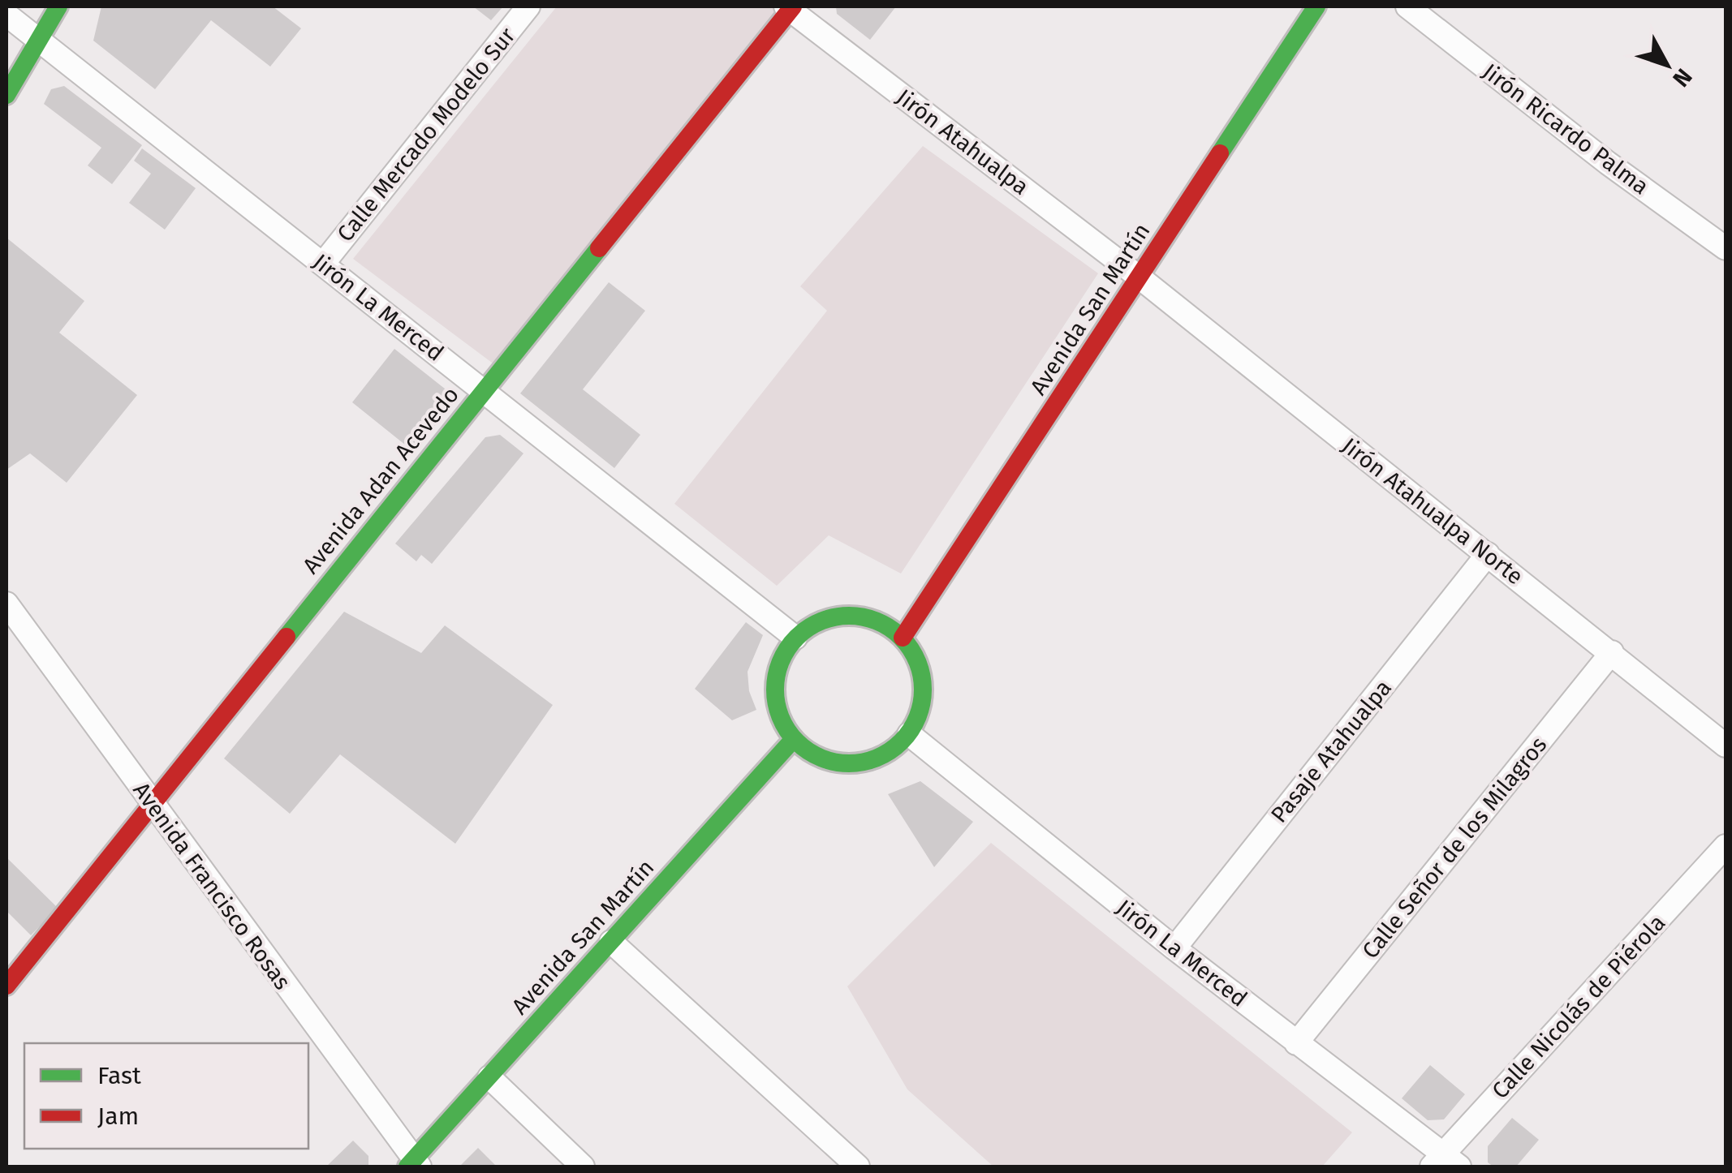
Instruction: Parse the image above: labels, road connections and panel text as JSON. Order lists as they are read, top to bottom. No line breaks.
{"streets":{"street":["Jirón Ricardo Palma","Calle Mercado Modelo Sur","Jirón Atahualpa","Jirón La Merced","Avenida San Martín","Avenida Adan Acevedo","Jirón Atahualpa Norte","Pasaje Atahualpa","Calle Señor de los Milagros","Avenida Francisco Rosas","Calle Nicolás de Piérola"]},"crossings":[["Calle Mercado Modelo Sur","Jirón La Merced"],["Jirón Atahualpa","Avenida San Martín"],["Jirón Atahualpa","Avenida Adan Acevedo"],["Jirón Atahualpa","Jirón Atahualpa Norte"],["Jirón La Merced","Avenida San Martín"],["Jirón La Merced","Avenida Adan Acevedo"],["Jirón La Merced","Pasaje Atahualpa"],["Jirón La Merced","Calle Señor de los Milagros"],["Jirón La Merced","Calle Nicolás de Piérola"],["Avenida San Martín","Jirón Atahualpa Norte"],["Avenida San Martín","Avenida Francisco Rosas"],["Avenida Adan Acevedo","Avenida Francisco Rosas"],["Jirón Atahualpa Norte","Pasaje Atahualpa"],["Jirón Atahualpa Norte","Calle Señor de los Milagros"]],"legend":["Fast","Jam"],"north":"bottom right"}
